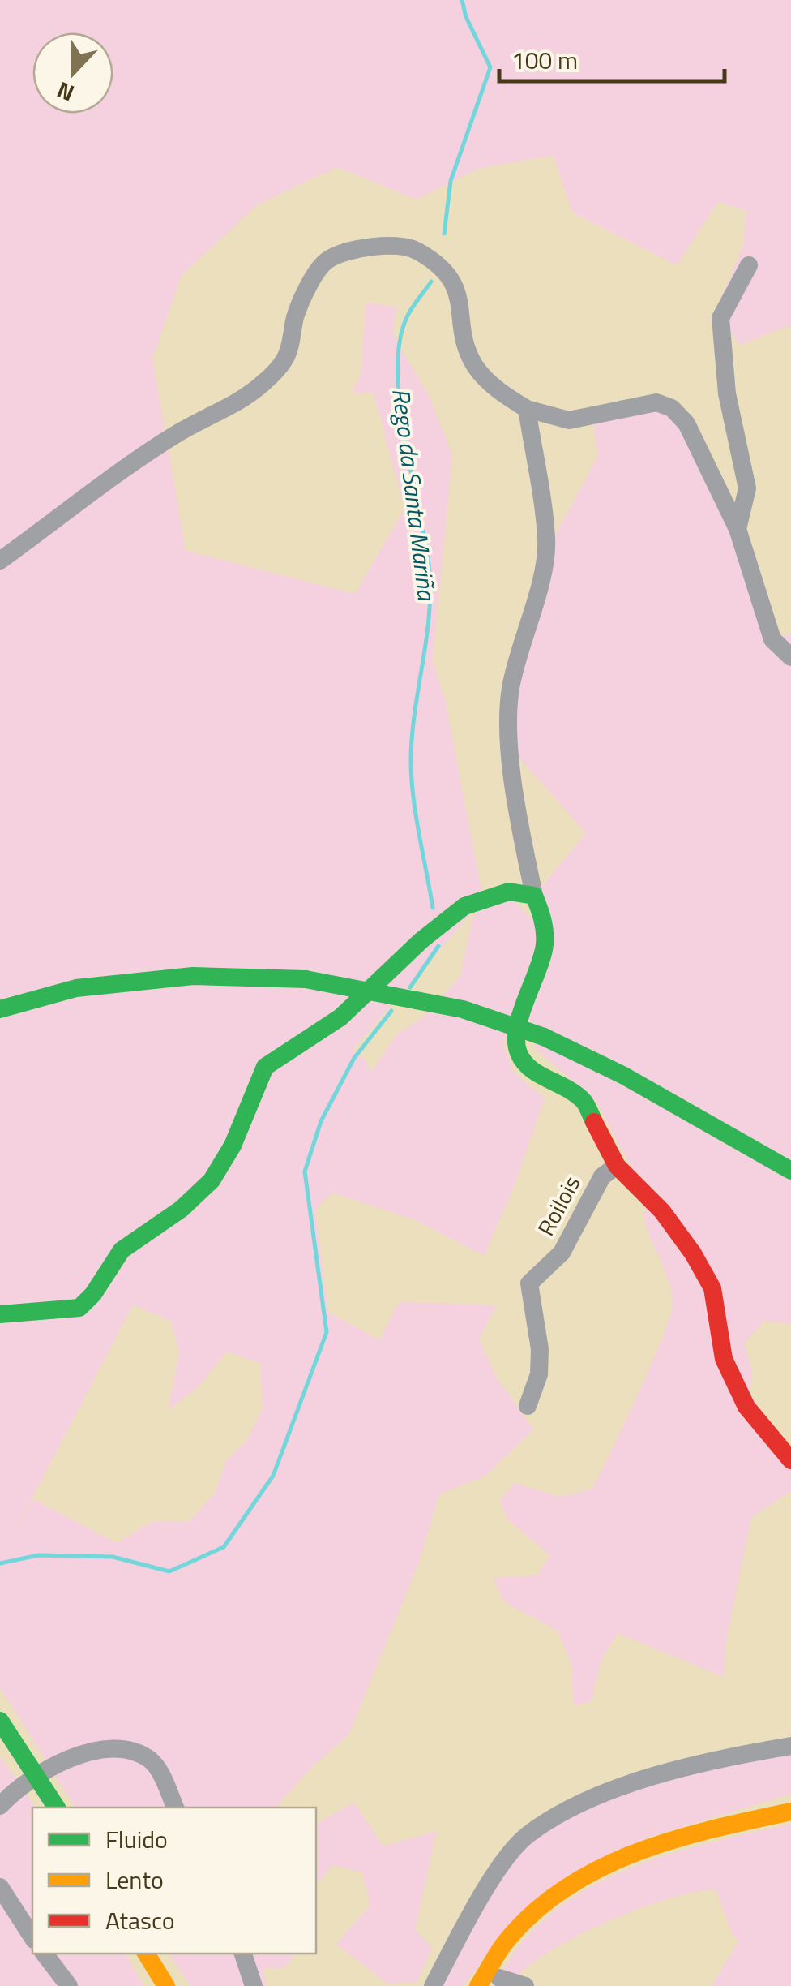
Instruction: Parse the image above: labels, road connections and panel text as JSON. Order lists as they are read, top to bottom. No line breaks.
{"streets":{"street":["Roilois"]},"water":["Rego da Santa Mariña"],"legend":["Fluido","Lento","Atasco"],"scale_bar":"100 m","north":"bottom"}
